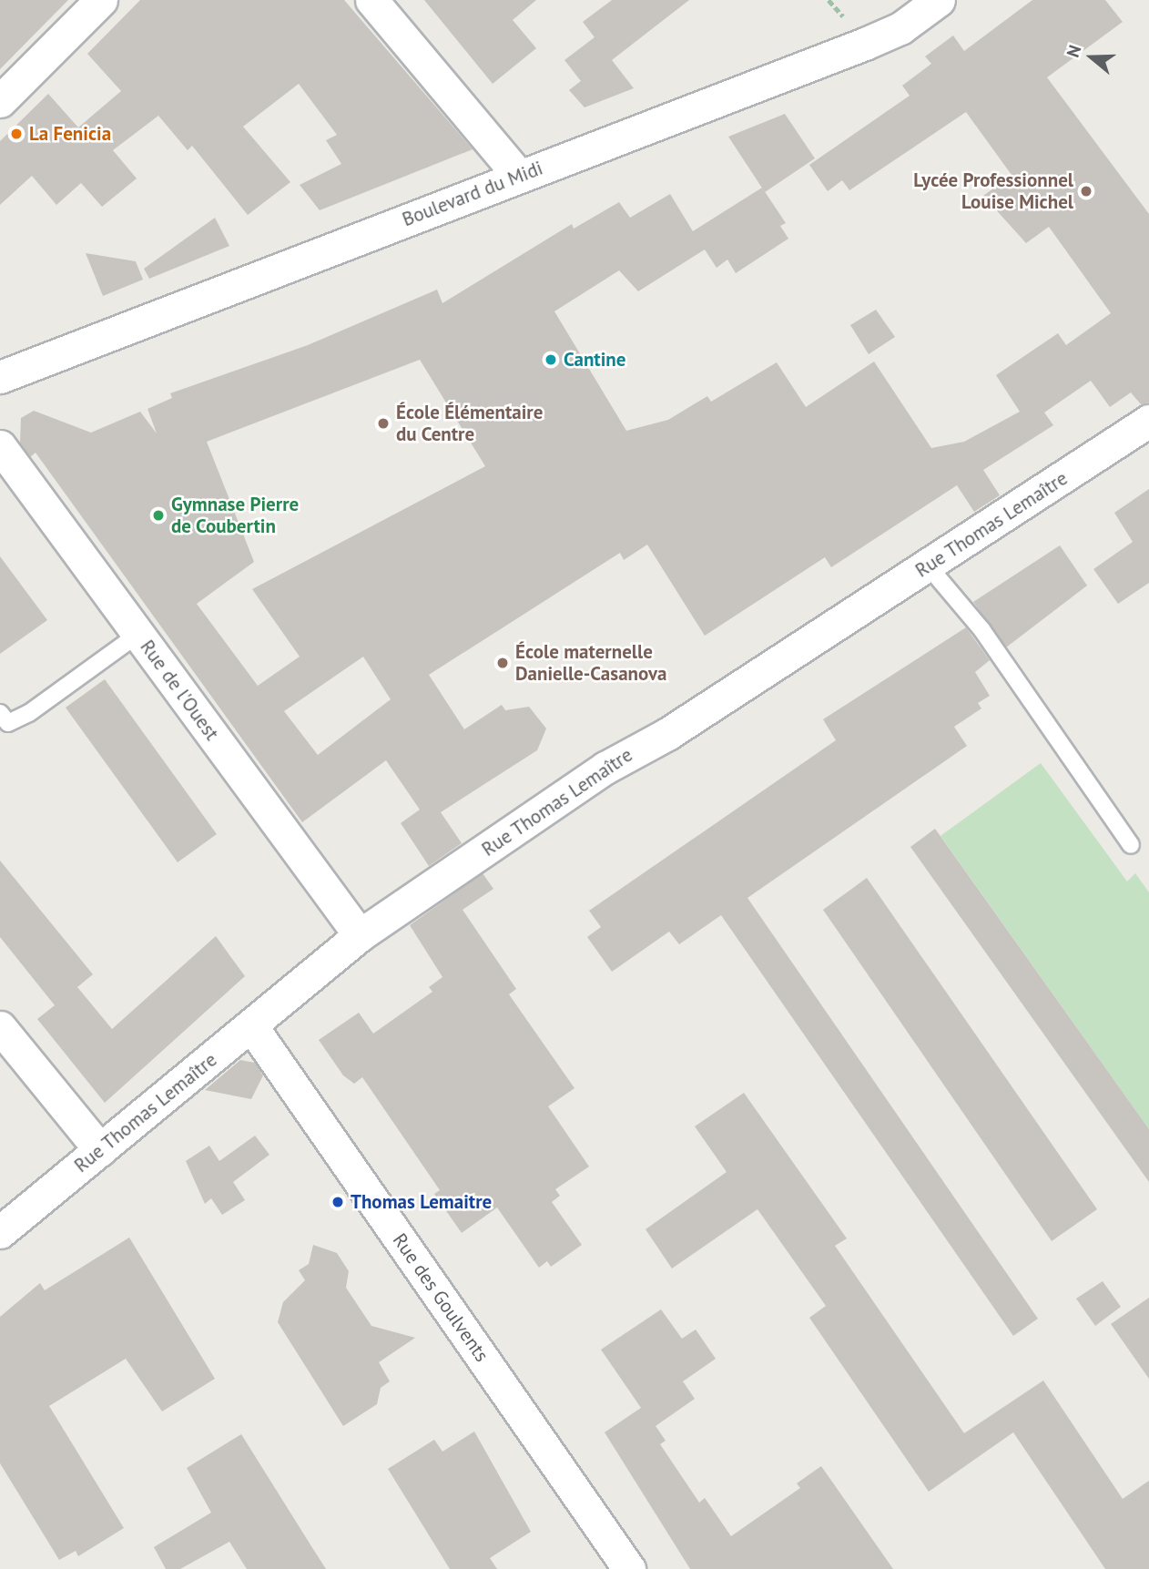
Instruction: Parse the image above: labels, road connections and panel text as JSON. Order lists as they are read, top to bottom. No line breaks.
{"streets":{"street":["Boulevard du Midi","Rue Thomas Lemaître","Rue de l'Ouest","Rue des Goulvents"]},"crossings":[["Rue Thomas Lemaître","Rue de l'Ouest"],["Rue Thomas Lemaître","Rue des Goulvents"]],"places":["La Fenicia","Lycée Professionnel Louise Michel","Cantine","École Élémentaire du Centre","Gymnase Pierre de Coubertin","École maternelle Danielle-Casanova","Thomas Lemaitre"],"north":"left"}
